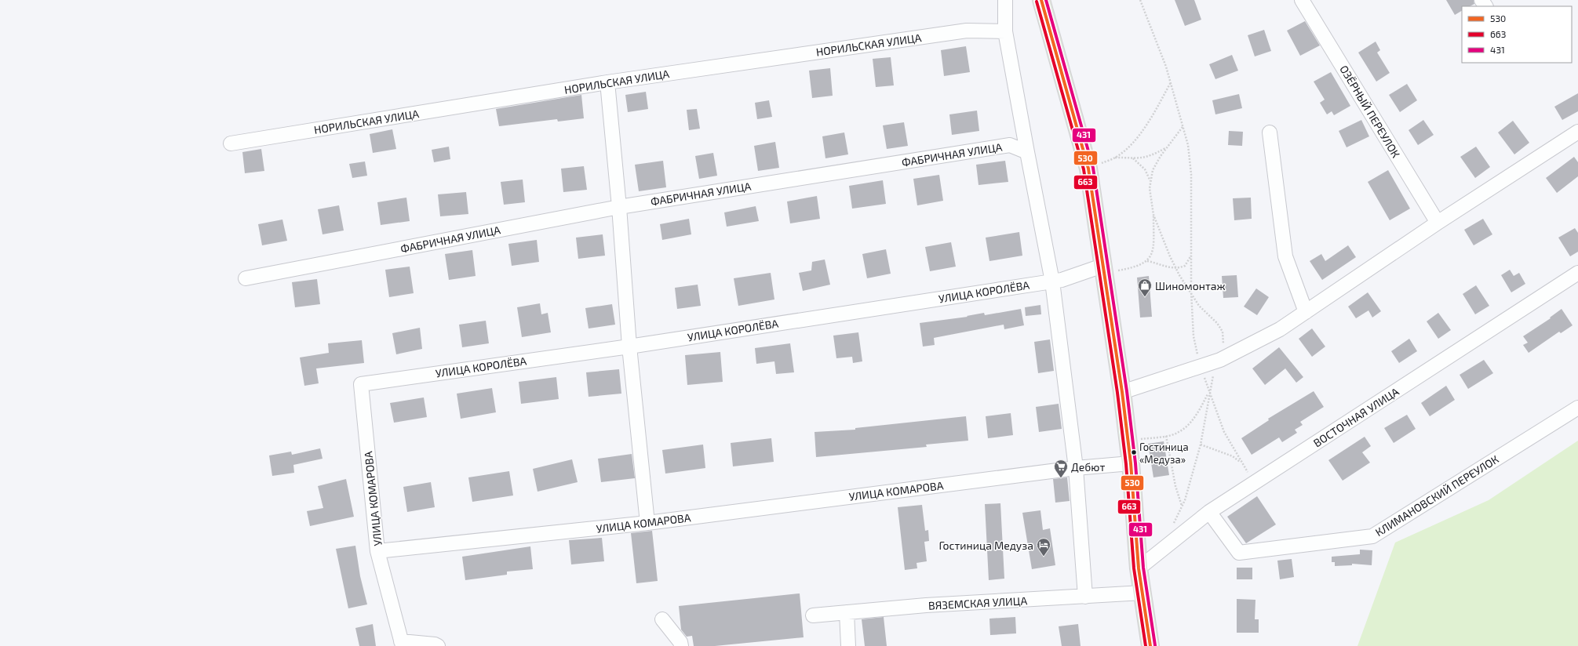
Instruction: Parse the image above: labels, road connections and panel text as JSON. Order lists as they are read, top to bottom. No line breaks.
{"streets":{"street":["НОРИЛЬСКАЯ УЛИЦА","ОЗЁРНЫЙ ПЕРЕУЛОК","ФАБРИЧНАЯ УЛИЦА","УЛИЦА КОРОЛЁВА","ВОСТОЧНАЯ УЛИЦА","УЛИЦА КОМАРОВА","КЛИМАНОВСКИЙ ПЕРЕУЛОК","ВЯЗЕМСКАЯ УЛИЦА"]},"crossings":[["УЛИЦА КОРОЛЁВА","УЛИЦА КОМАРОВА"],["ВОСТОЧНАЯ УЛИЦА","КЛИМАНОВСКИЙ ПЕРЕУЛОК"]],"places":{"shop":["Шиномонтаж"],"other":["Гостиница «Медуза»"],"supermarket":["Дебют"],"hotel":["Гостиница Медуза"]},"lines":["transit line 530","transit line 431","transit line 663"],"legend":["530","663","431"]}
